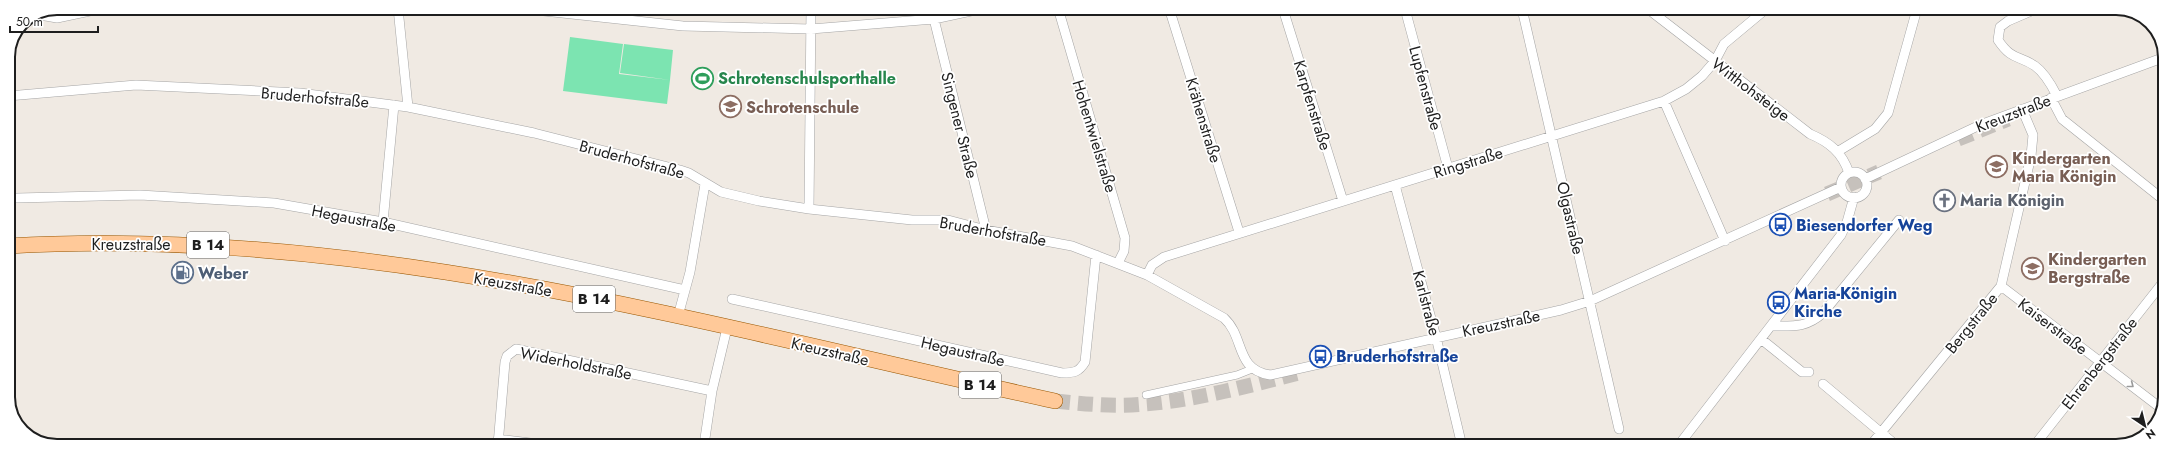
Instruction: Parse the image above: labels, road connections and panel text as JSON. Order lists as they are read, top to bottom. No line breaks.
{"streets":{"main road":["Kreuzstraße","B 14"],"street":["Lupfenstraße","Witthohsteige","Bruderhofstraße","Karpfenstraße","Krähenstraße","Singener Straße","Hohentwielstraße","Ringstraße","Hegaustraße","Olgastraße","Karlstraße","Bergstraße","Kaiserstraße","Widerholdstraße","Ehrenbergstraße"]},"crossings":[["Lupfenstraße","Ringstraße"],["Witthohsteige","Kreuzstraße"],["Witthohsteige","Ringstraße"],["Bruderhofstraße","Kreuzstraße"],["Bruderhofstraße","Singener Straße"],["Bruderhofstraße","Hohentwielstraße"],["Bruderhofstraße","Ringstraße"],["Bruderhofstraße","Hegaustraße"],["Karpfenstraße","Ringstraße"],["Kreuzstraße","Olgastraße"],["Kreuzstraße","Karlstraße"],["Kreuzstraße","Bergstraße"],["Krähenstraße","Ringstraße"],["Ringstraße","Olgastraße"],["Ringstraße","Karlstraße"],["Bergstraße","Kaiserstraße"],["Kaiserstraße","Ehrenbergstraße"]],"one_way":["Kaiserstraße"],"places":{"sports":["Schrotenschulsporthalle"],"school or university":["Schrotenschule","Kindergarten Maria Königin","Kindergarten Bergstraße"],"church":["Maria Königin"],"bus stop":["Biesendorfer Weg","Maria-Königin Kirche","Bruderhofstraße"],"fuel station":["Weber"]},"scale_bar":"50 m","north":"bottom right"}
